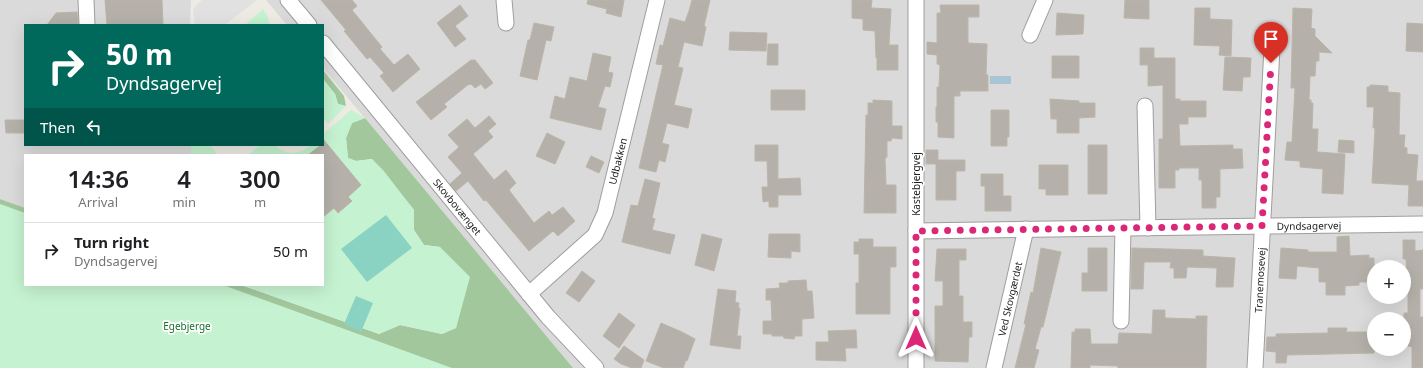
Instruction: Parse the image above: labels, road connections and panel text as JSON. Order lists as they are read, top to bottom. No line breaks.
{"streets":{"street":["Udbakken","Kastebjergvej","Skovbovænget","Dyndsagervej","Tranemosevej","Ved Skovgærdet"]},"crossings":[["Udbakken","Skovbovænget"],["Kastebjergvej","Dyndsagervej"],["Dyndsagervej","Tranemosevej"],["Dyndsagervej","Ved Skovgærdet"]],"parks":["Egebjerge"],"page":{"turn":["50 m","Dyndsagervej"],"then":"Then","eta":["14:36","Arrival","4","min","300","m"],"list":[{"name":"Turn right","note":"Dyndsagervej","value":"50 m"}],"map_buttons":["+","−"]}}
